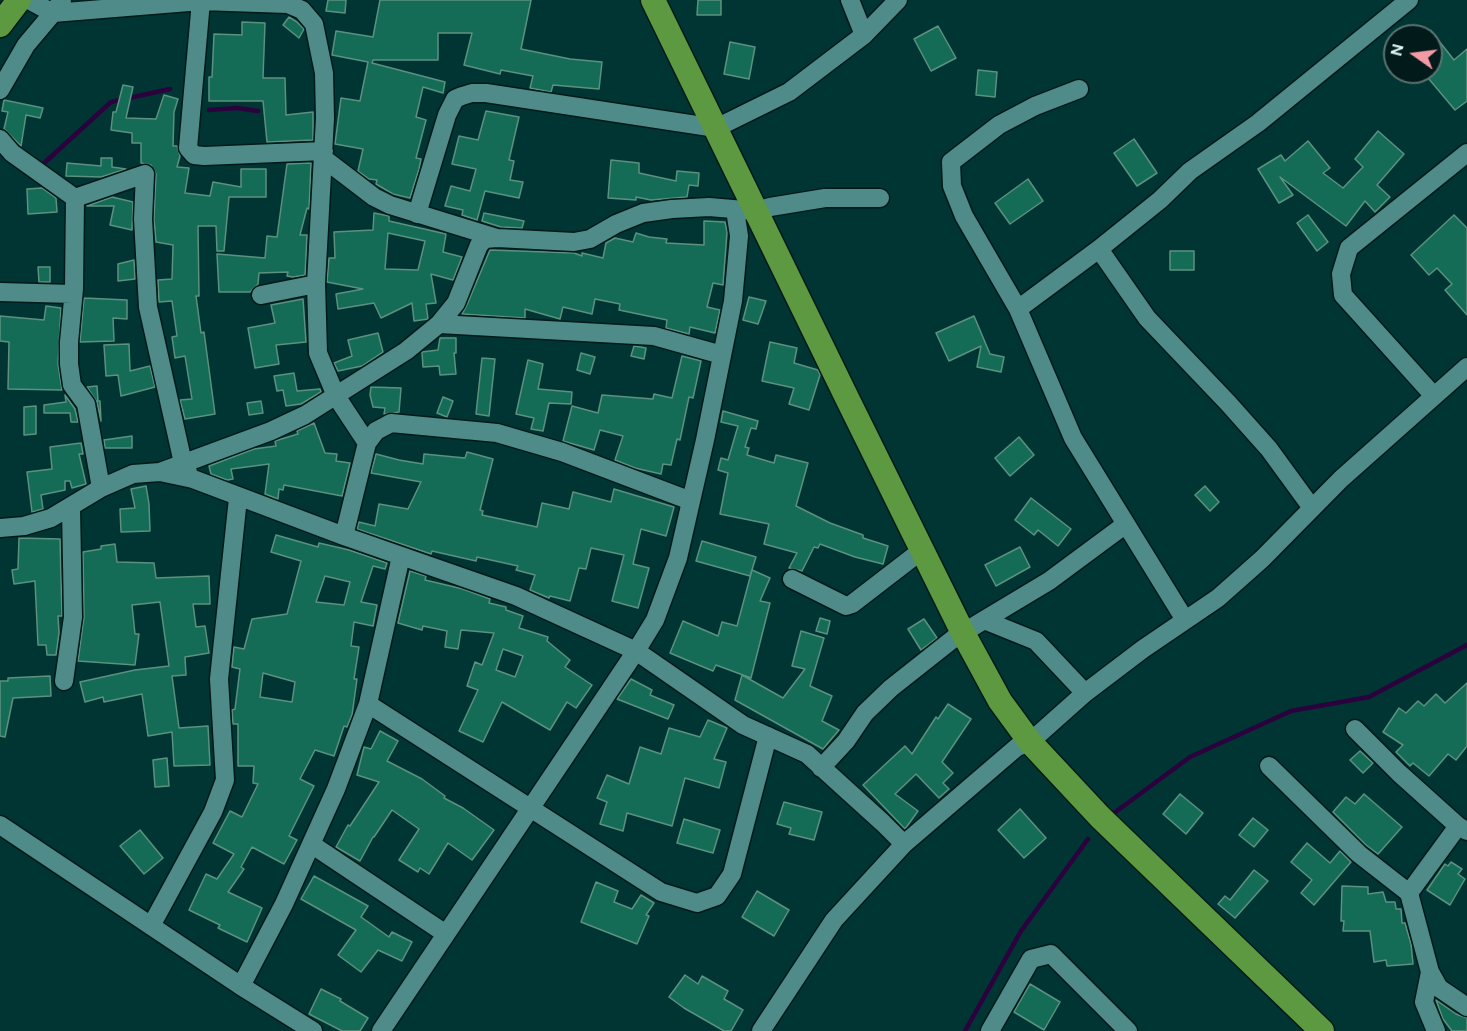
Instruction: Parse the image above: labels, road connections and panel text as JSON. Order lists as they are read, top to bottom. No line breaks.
{"north":"left"}
